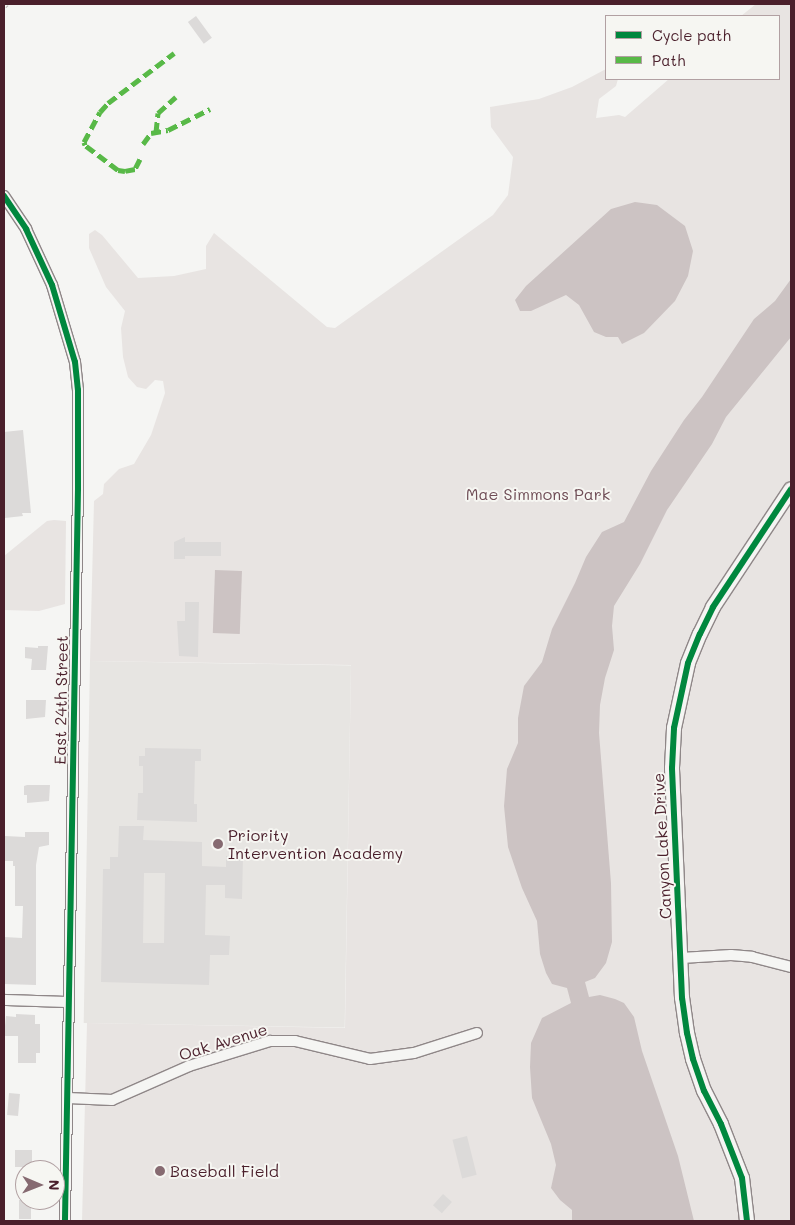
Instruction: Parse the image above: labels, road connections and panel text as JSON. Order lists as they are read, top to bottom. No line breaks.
{"streets":{"street":["East 24th Street","Canyon Lake Drive","Oak Avenue"]},"crossings":[["East 24th Street","Oak Avenue"]],"parks":["Mae Simmons Park"],"places":["Priority Intervention Academy","Baseball Field"],"legend":["Cycle path","Path"],"north":"right"}
